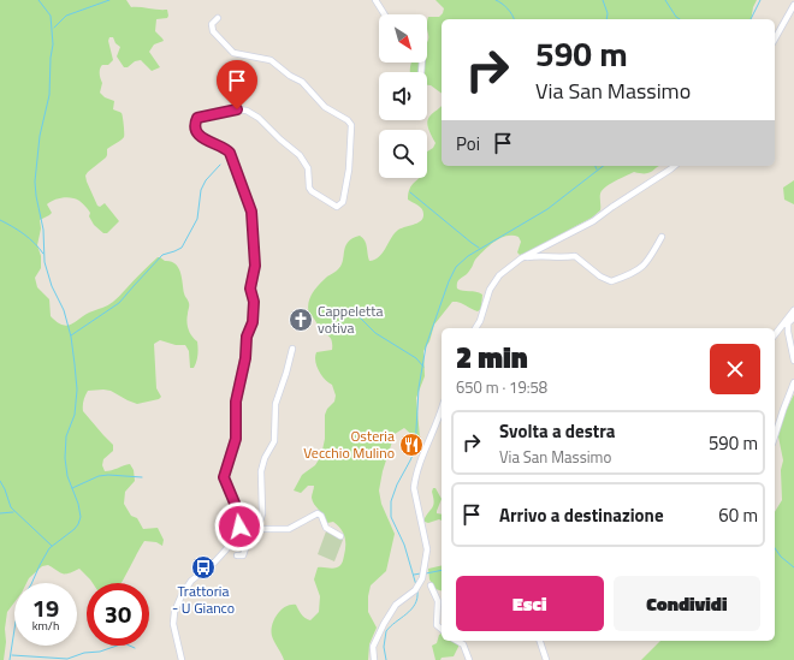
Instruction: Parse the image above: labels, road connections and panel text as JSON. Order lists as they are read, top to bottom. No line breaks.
{"places":{"church":["Cappeletta votiva"],"restaurant":["Osteria Vecchio Mulino"],"bus stop":["Trattoria - U Gianco"]},"north":"bottom right","page":{"turn":["590 m","Via San Massimo"],"then":"Poi","heading":["2 min","650 m · 19:58"],"list":[{"name":"Svolta a destra","note":"Via San Massimo","value":"590 m"},{"name":"Arrivo a destinazione","value":"60 m"}],"buttons":["Esci","Condividi"],"speed":"19 km/h","limit":"30"}}
